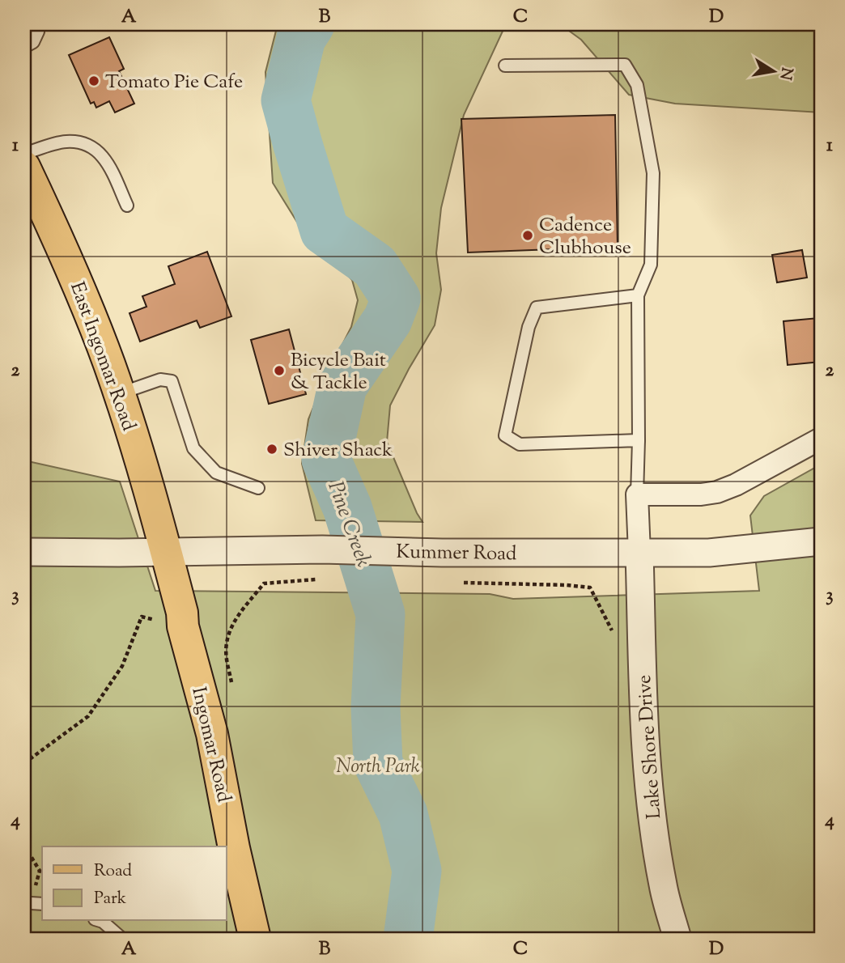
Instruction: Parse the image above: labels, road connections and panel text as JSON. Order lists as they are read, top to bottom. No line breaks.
{"streets":{"main road":["East Ingomar Road","Ingomar Road"],"street":["Kummer Road","Lake Shore Drive"]},"crossings":[["East Ingomar Road","Kummer Road"],["East Ingomar Road","Ingomar Road"],["Kummer Road","Ingomar Road"],["Kummer Road","Lake Shore Drive"]],"water":["Pine Creek"],"parks":["North Park"],"places":["Tomato Pie Cafe","Cadence Clubhouse","Bicycle Bait & Tackle","Shiver Shack"],"legend":["Road","Park"],"north":"right","grid":{"columns":["A","B","C","D"],"rows":["1","2","3","4"]}}
